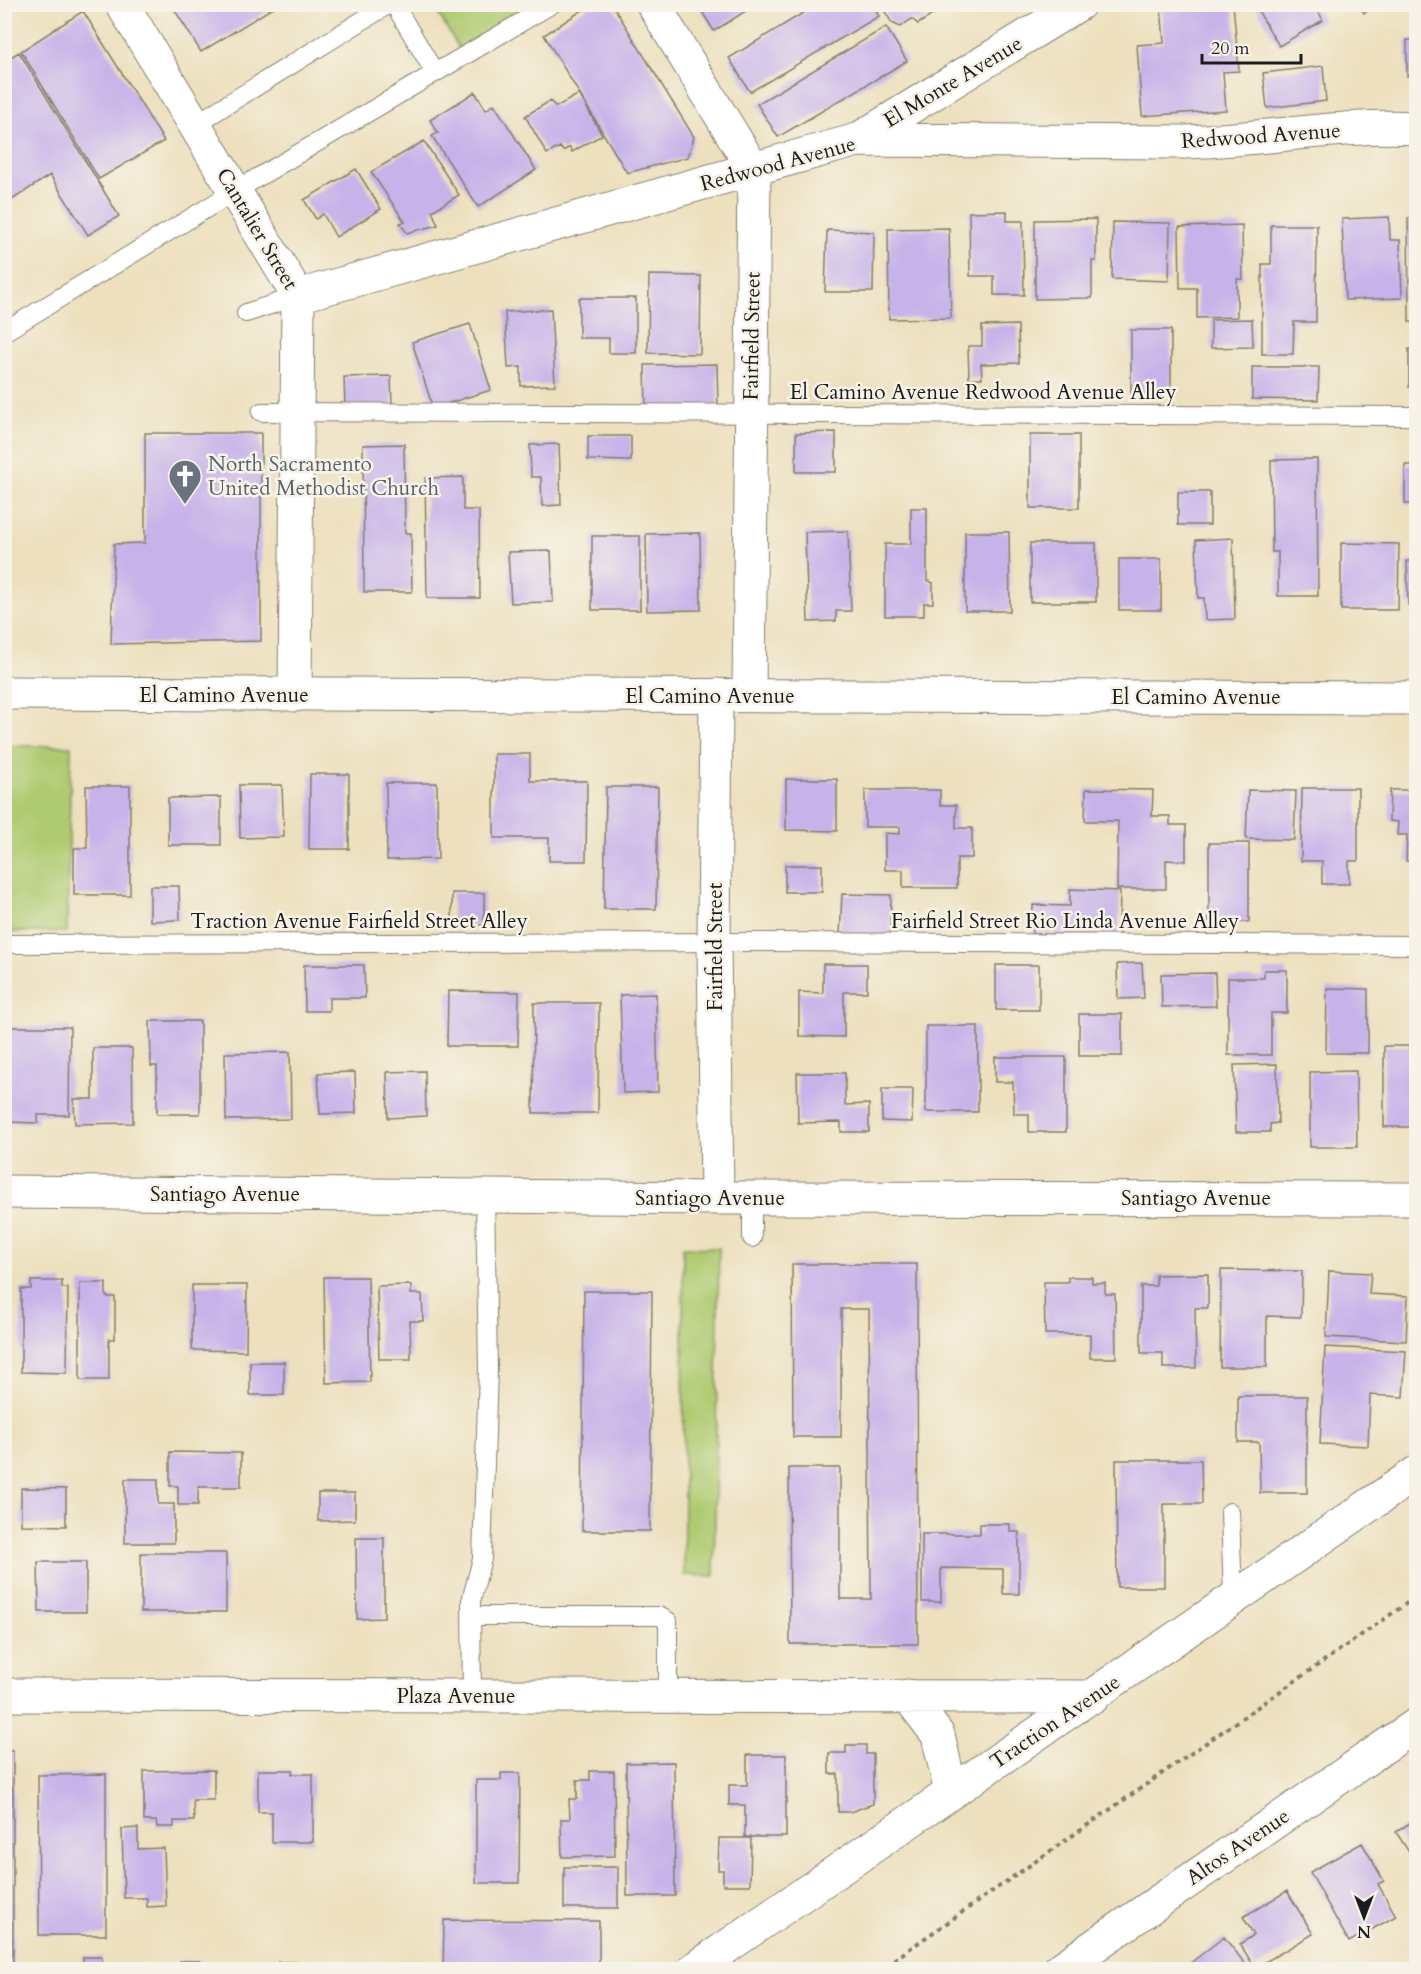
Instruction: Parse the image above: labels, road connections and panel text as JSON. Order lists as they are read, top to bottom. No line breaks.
{"streets":{"street":["El Monte Avenue","Redwood Avenue","Cantalier Street","Fairfield Street","El Camino Avenue","Santiago Avenue","Plaza Avenue","Traction Avenue","Altos Avenue"],"lane":["El Camino Avenue Redwood Avenue Alley","Traction Avenue Fairfield Street Alley","Fairfield Street Rio Linda Avenue Alley"]},"crossings":[["El Monte Avenue","Redwood Avenue"],["Redwood Avenue","Cantalier Street"],["Redwood Avenue","Fairfield Street"],["Cantalier Street","El Camino Avenue Redwood Avenue Alley"],["Cantalier Street","El Camino Avenue"],["Fairfield Street","El Camino Avenue Redwood Avenue Alley"],["Fairfield Street","El Camino Avenue"],["Fairfield Street","Traction Avenue Fairfield Street Alley"],["Fairfield Street","Fairfield Street Rio Linda Avenue Alley"],["Fairfield Street","Santiago Avenue"],["Traction Avenue Fairfield Street Alley","Fairfield Street Rio Linda Avenue Alley"],["Plaza Avenue","Traction Avenue"]],"places":{"church":["North Sacramento United Methodist Church"]},"scale_bar":"20 m","north":"bottom"}
